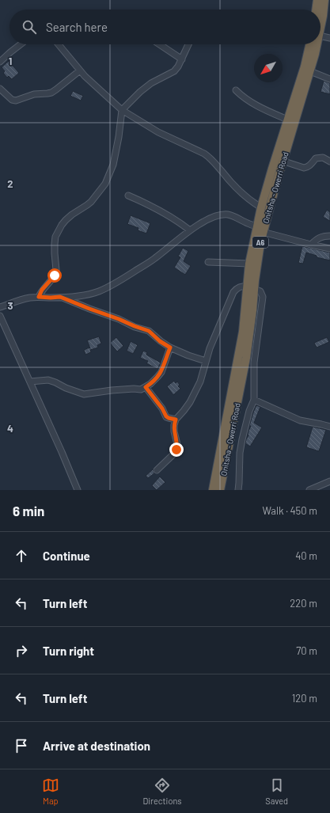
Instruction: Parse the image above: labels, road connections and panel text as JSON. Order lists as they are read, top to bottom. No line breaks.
{"streets":{"highway":["Onitsha - Owerri Road","A6"]},"north":"bottom left","page":{"search":"Search here","heading":["6 min","Walk · 450 m"],"list":[["Continue","40 m"],["Turn left","220 m"],["Turn right","70 m"],["Turn left","120 m"],"Arrive at destination"],"nav":["Map","Directions","Saved"]},"grid":{"rows":["1","2","3","4"]}}
